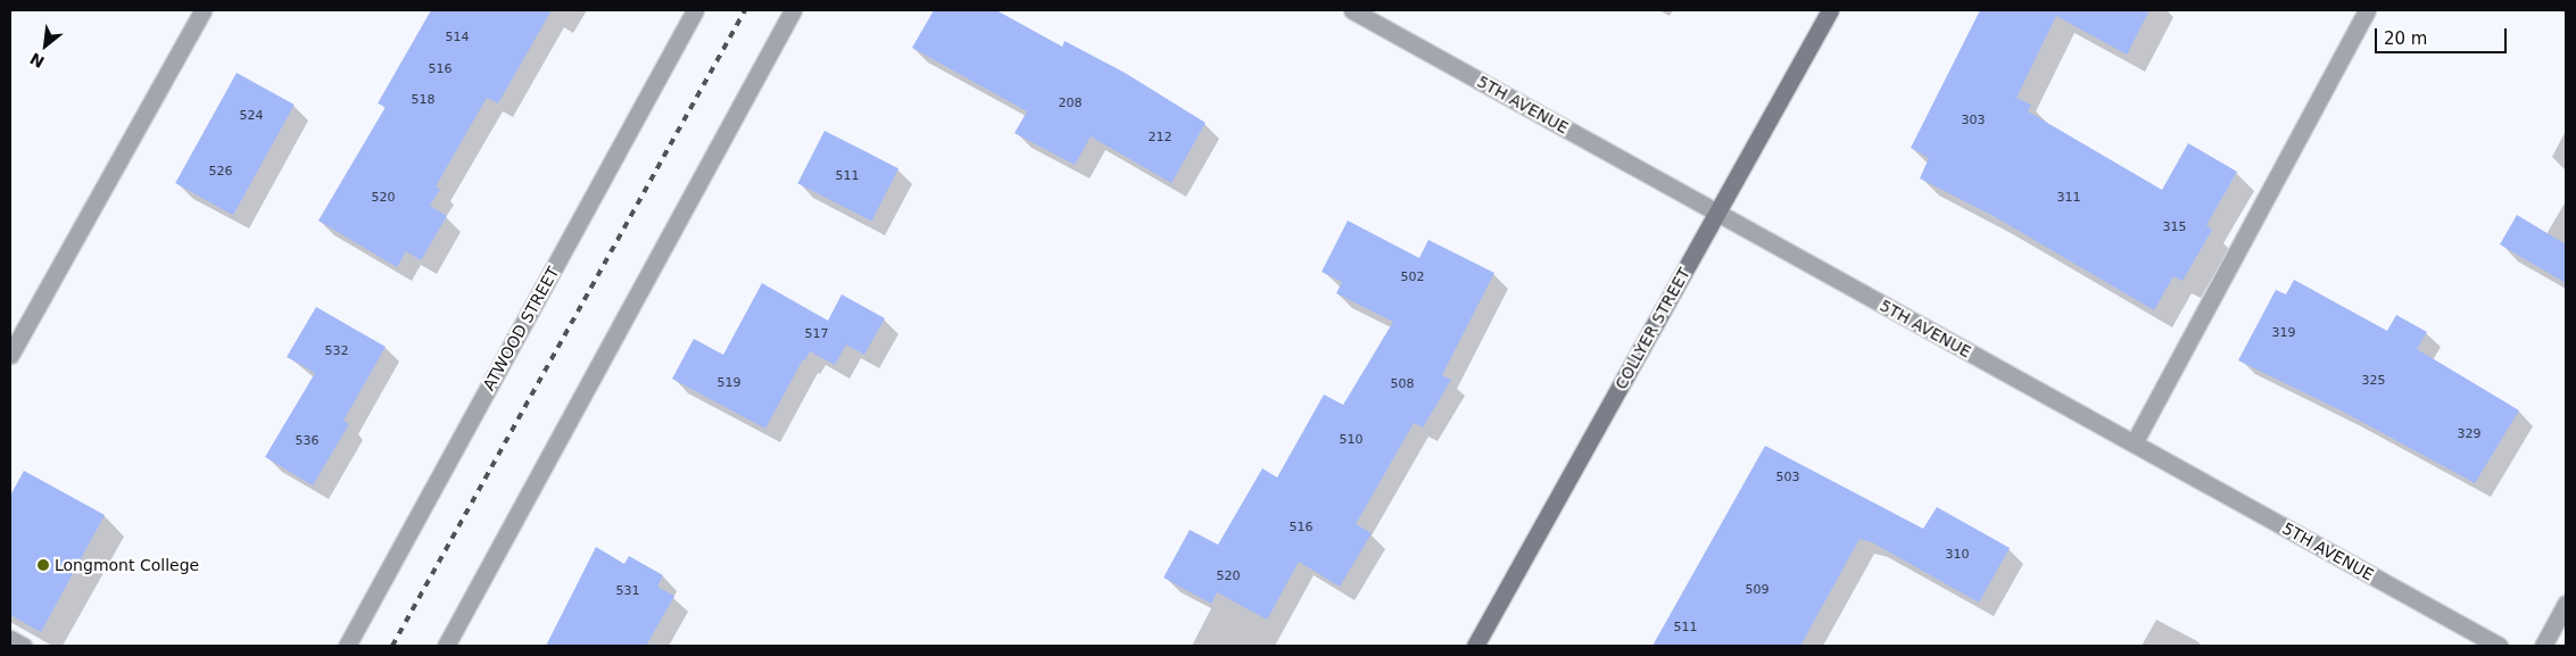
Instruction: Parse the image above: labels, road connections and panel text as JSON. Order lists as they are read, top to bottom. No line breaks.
{"streets":{"street":["5TH AVENUE","ATWOOD STREET","COLLYER STREET"]},"crossings":[["5TH AVENUE","COLLYER STREET"]],"places":["Longmont College"],"house_numbers":["514","516","518","208","524","303","212","526","511","520","311","315","502","319","517","532","325","519","508","329","510","536","503","516","310","520","509","531","511"],"scale_bar":"20 m","north":"bottom left"}
